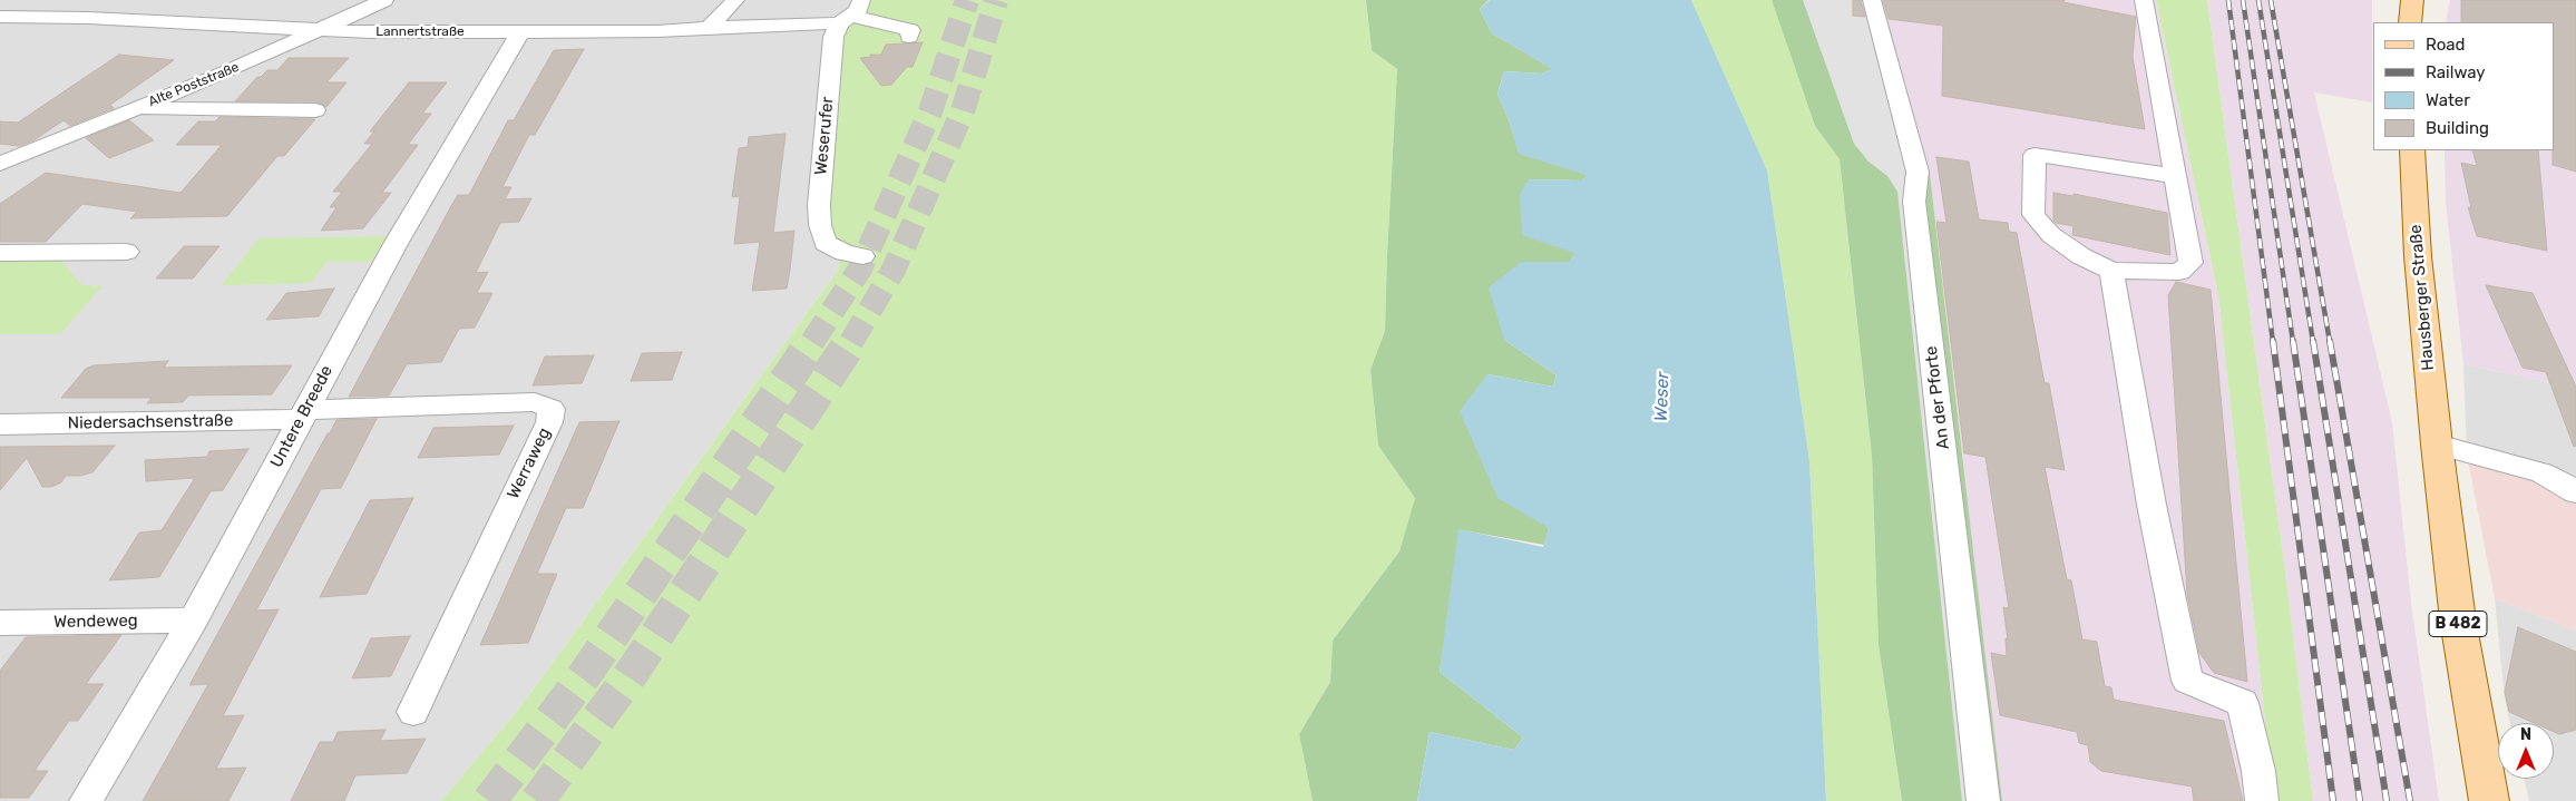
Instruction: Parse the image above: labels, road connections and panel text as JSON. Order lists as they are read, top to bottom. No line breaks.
{"streets":{"main road":["Hausberger Straße","B 482"],"street":["Lannertstraße","Alte Poststraße","Weserufer","An der Pforte","Untere Breede","Niedersachsenstraße","Werraweg","Wendeweg"]},"crossings":[["Lannertstraße","Alte Poststraße"],["Lannertstraße","Weserufer"],["Lannertstraße","Untere Breede"],["Untere Breede","Niedersachsenstraße"],["Untere Breede","Werraweg"],["Untere Breede","Wendeweg"],["Niedersachsenstraße","Werraweg"]],"water":["Weser"],"legend":["Road","Railway","Water","Building"],"north":"top"}
